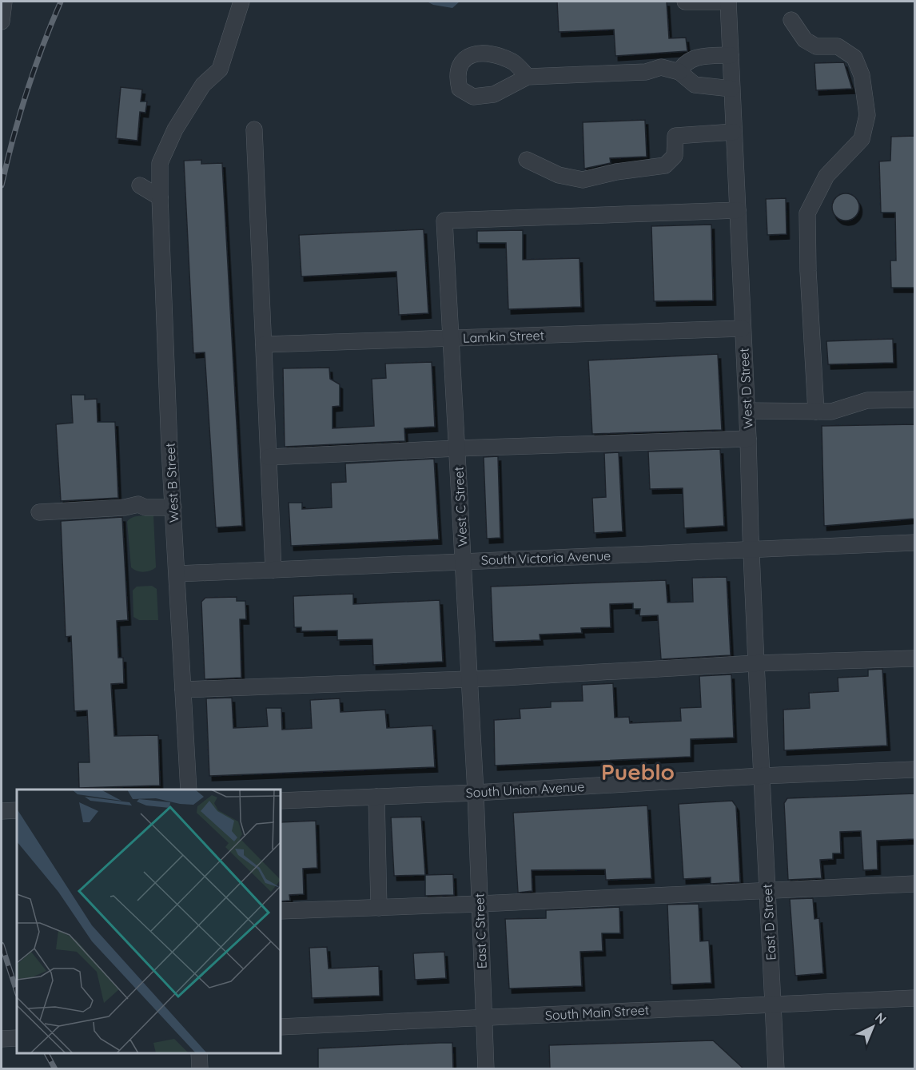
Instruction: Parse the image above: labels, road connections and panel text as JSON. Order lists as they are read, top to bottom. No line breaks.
{"streets":{"street":["Lamkin Street","West D Street","West B Street","West C Street","South Victoria Avenue","South Union Avenue","East D Street","East C Street","South Main Street"]},"crossings":[["Lamkin Street","West D Street"],["Lamkin Street","West C Street"],["West D Street","West C Street"],["West D Street","South Victoria Avenue"],["West D Street","South Union Avenue"],["West D Street","East D Street"],["West B Street","South Victoria Avenue"],["West C Street","South Victoria Avenue"],["West C Street","South Union Avenue"],["West C Street","East C Street"],["South Union Avenue","East D Street"],["South Union Avenue","East C Street"],["East D Street","South Main Street"],["East C Street","South Main Street"]],"districts":["Pueblo"],"north":"top right"}
